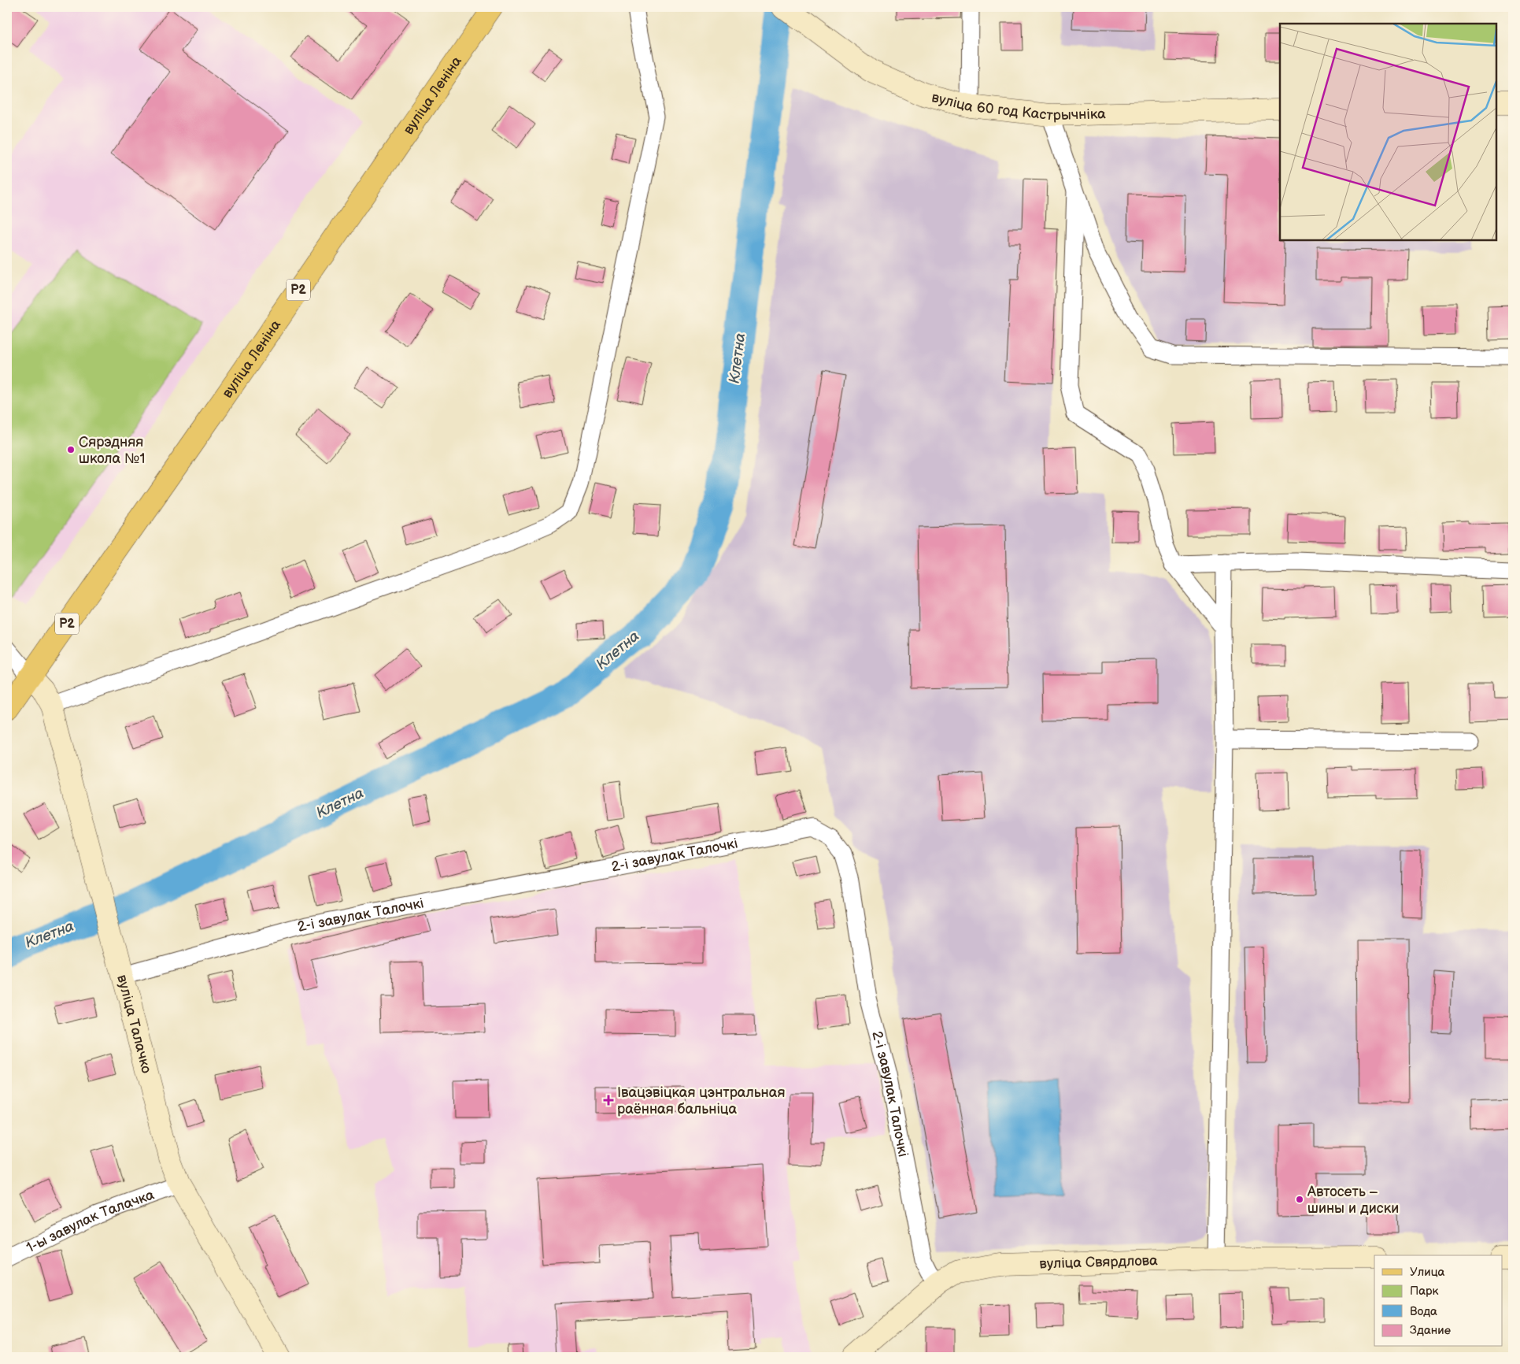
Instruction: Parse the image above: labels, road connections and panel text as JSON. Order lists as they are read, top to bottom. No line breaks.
{"streets":{"main road":["вуліца Леніна","Р2"],"street":["вуліца 60 год Кастрычніка","2-і завулак Талочкі","вуліца Талачко","вуліца Свярдлова"]},"crossings":[["вуліца Леніна","вуліца Талачко"],["2-і завулак Талочкі","вуліца Талачко"],["2-і завулак Талочкі","вуліца Свярдлова"]],"water":["Клетна"],"places":{"other":["Сярэдняя школа №1","Автосеть – шины и диски"],"health":["Івацэвіцкая цэнтральная раённая бальніца"]},"legend":["Улица","Парк","Вода","Здание"]}
